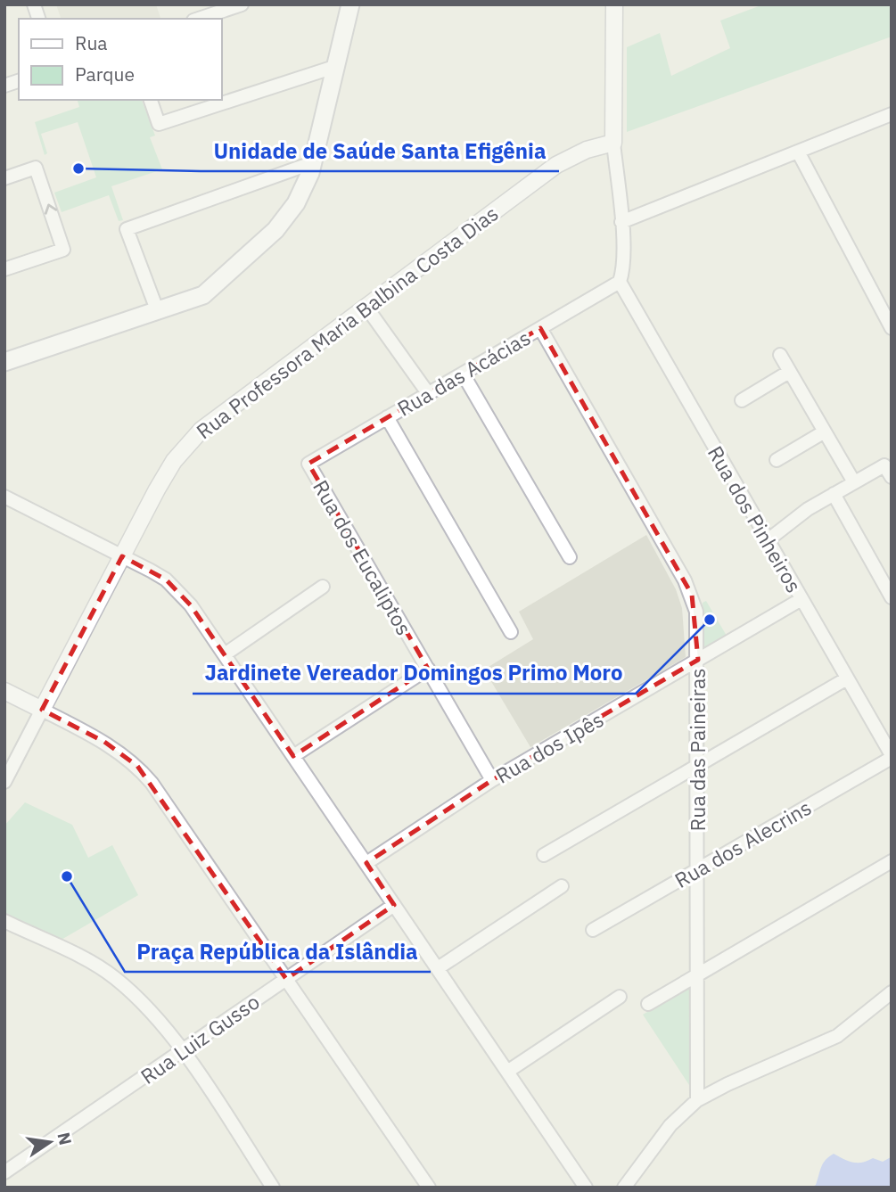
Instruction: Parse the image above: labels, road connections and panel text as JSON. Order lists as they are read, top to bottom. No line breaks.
{"streets":{"street":["Rua Professora Maria Balbina Costa Dias","Rua das Acácias","Rua dos Pinheiros","Rua dos Eucaliptos","Rua dos Ipês","Rua das Paineiras","Rua dos Alecrins","Rua Luiz Gusso"]},"crossings":[["Rua das Acácias","Rua dos Pinheiros"],["Rua das Acácias","Rua dos Eucaliptos"],["Rua das Acácias","Rua das Paineiras"],["Rua dos Pinheiros","Rua dos Ipês"],["Rua dos Pinheiros","Rua dos Alecrins"],["Rua dos Eucaliptos","Rua dos Ipês"],["Rua dos Ipês","Rua das Paineiras"],["Rua das Paineiras","Rua dos Alecrins"]],"places":["Unidade de Saúde Santa Efigênia","Jardinete Vereador Domingos Primo Moro","Praça República da Islândia"],"legend":["Rua","Parque"],"north":"right"}
